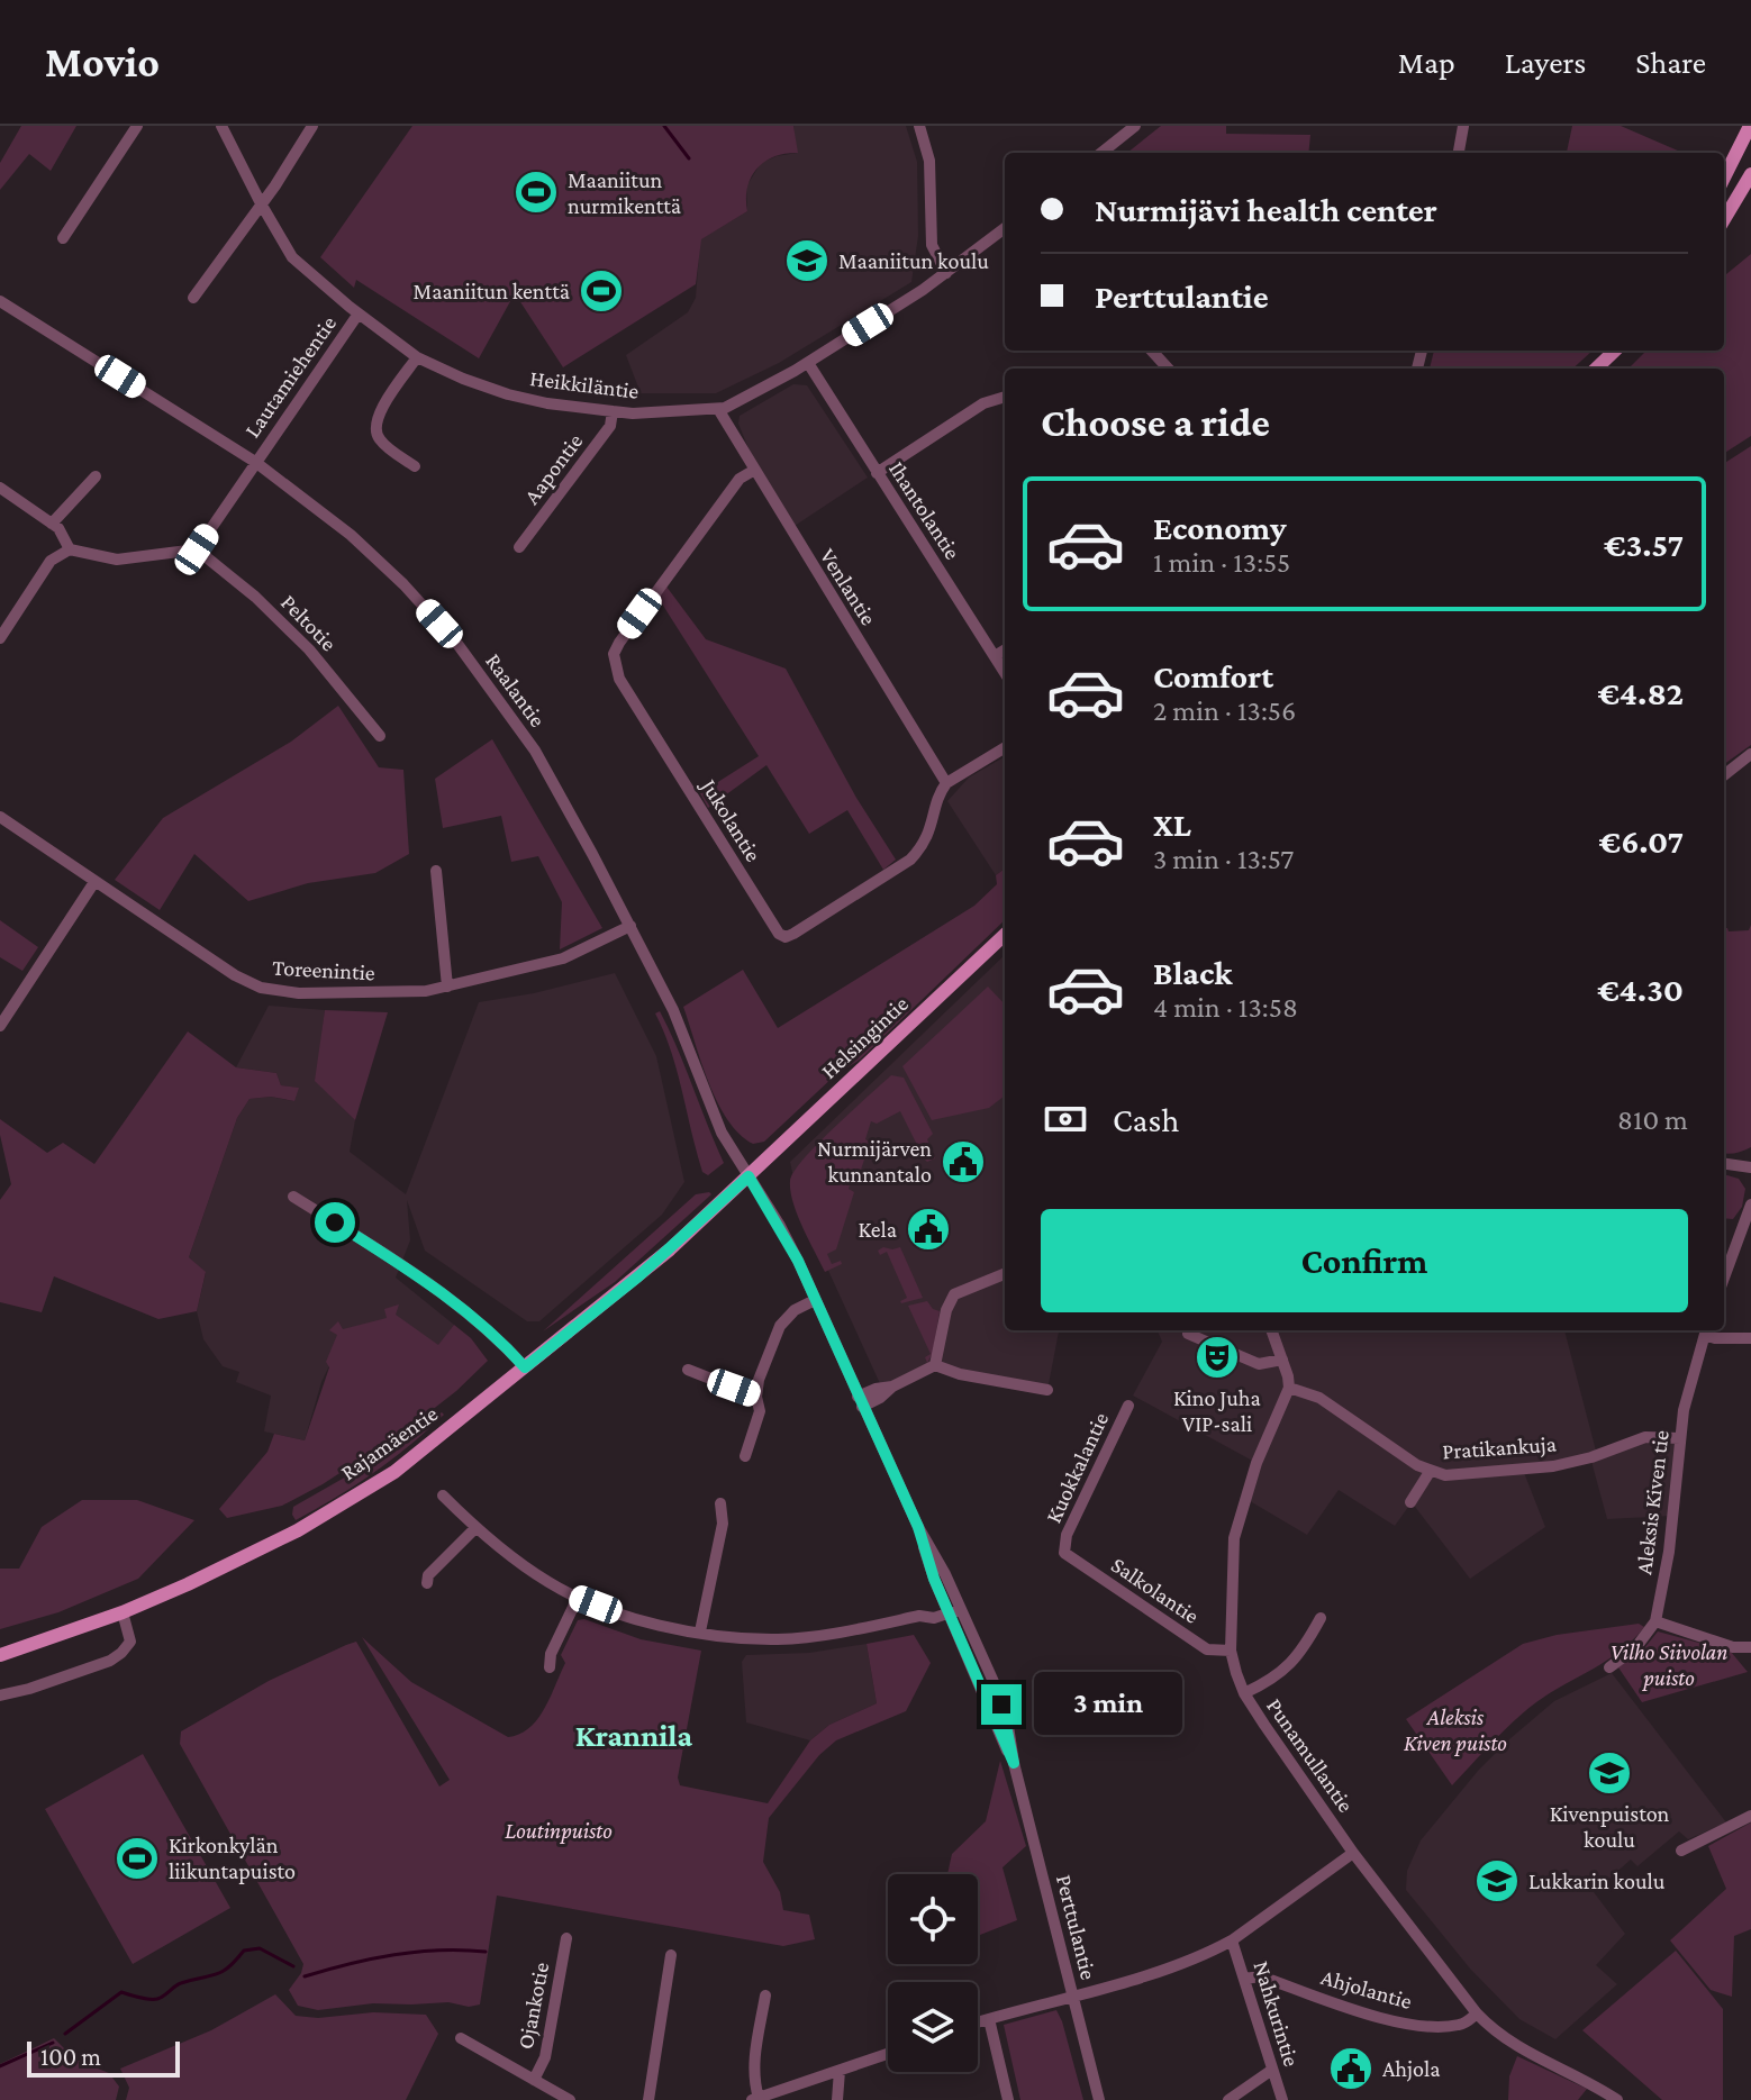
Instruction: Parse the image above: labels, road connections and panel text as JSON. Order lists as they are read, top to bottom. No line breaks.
{"streets":{"main road":["Helsingintie","Rajamäentie"],"street":["Lautamiehentie","Heikkiläntie","Aapontie","Ihantolantie","Venlantie","Peltotie","Raalantie","Jukolantie","Toreenintie","Pratikankuja","Kuokkalantie","Aleksis Kiven tie","Salkolantie","Punamullantie","Perttulantie","Ahjolantie","Ojankotie","Nahkurintie"]},"crossings":[["Lautamiehentie","Heikkiläntie"],["Lautamiehentie","Peltotie"],["Lautamiehentie","Raalantie"],["Heikkiläntie","Aapontie"],["Heikkiläntie","Ihantolantie"],["Heikkiläntie","Venlantie"],["Venlantie","Jukolantie"],["Raalantie","Toreenintie"],["Raalantie","Helsingintie"],["Raalantie","Rajamäentie"],["Raalantie","Perttulantie"],["Helsingintie","Rajamäentie"],["Helsingintie","Perttulantie"],["Rajamäentie","Perttulantie"],["Pratikankuja","Aleksis Kiven tie"],["Pratikankuja","Punamullantie"],["Kuokkalantie","Salkolantie"],["Salkolantie","Punamullantie"],["Punamullantie","Ahjolantie"],["Ahjolantie","Nahkurintie"]],"districts":["Krannila"],"parks":["Vilho Siivolan puisto","Aleksis Kiven puisto","Loutinpuisto"],"places":{"sports":["Maaniitun nurmikenttä","Maaniitun kenttä","Kirkonkylän liikuntapuisto"],"school or university":["Maaniitun koulu","Kivenpuiston koulu","Lukkarin koulu"],"public building":["Nurmijärven kunnantalo","Kela","Ahjola"],"theatre":["Kino Juha VIP-sali"]},"scale_bar":"100 m","page":{"header":"Movio","nav":["Map","Layers","Share"],"banner":["Nurmijävi health center","Perttulantie"],"heading":"Choose a ride","list":[{"name":"Economy","note":"1 min · 13:55","value":"€3.57"},{"name":"Comfort","note":"2 min · 13:56","value":"€4.82"},{"name":"XL","note":"3 min · 13:57","value":"€6.07"},{"name":"Black","note":"4 min · 13:58","value":"€4.30"}],"pay":["Cash","810 m"],"buttons":"Confirm","bubble":"3 min","scale":"100 m"}}
